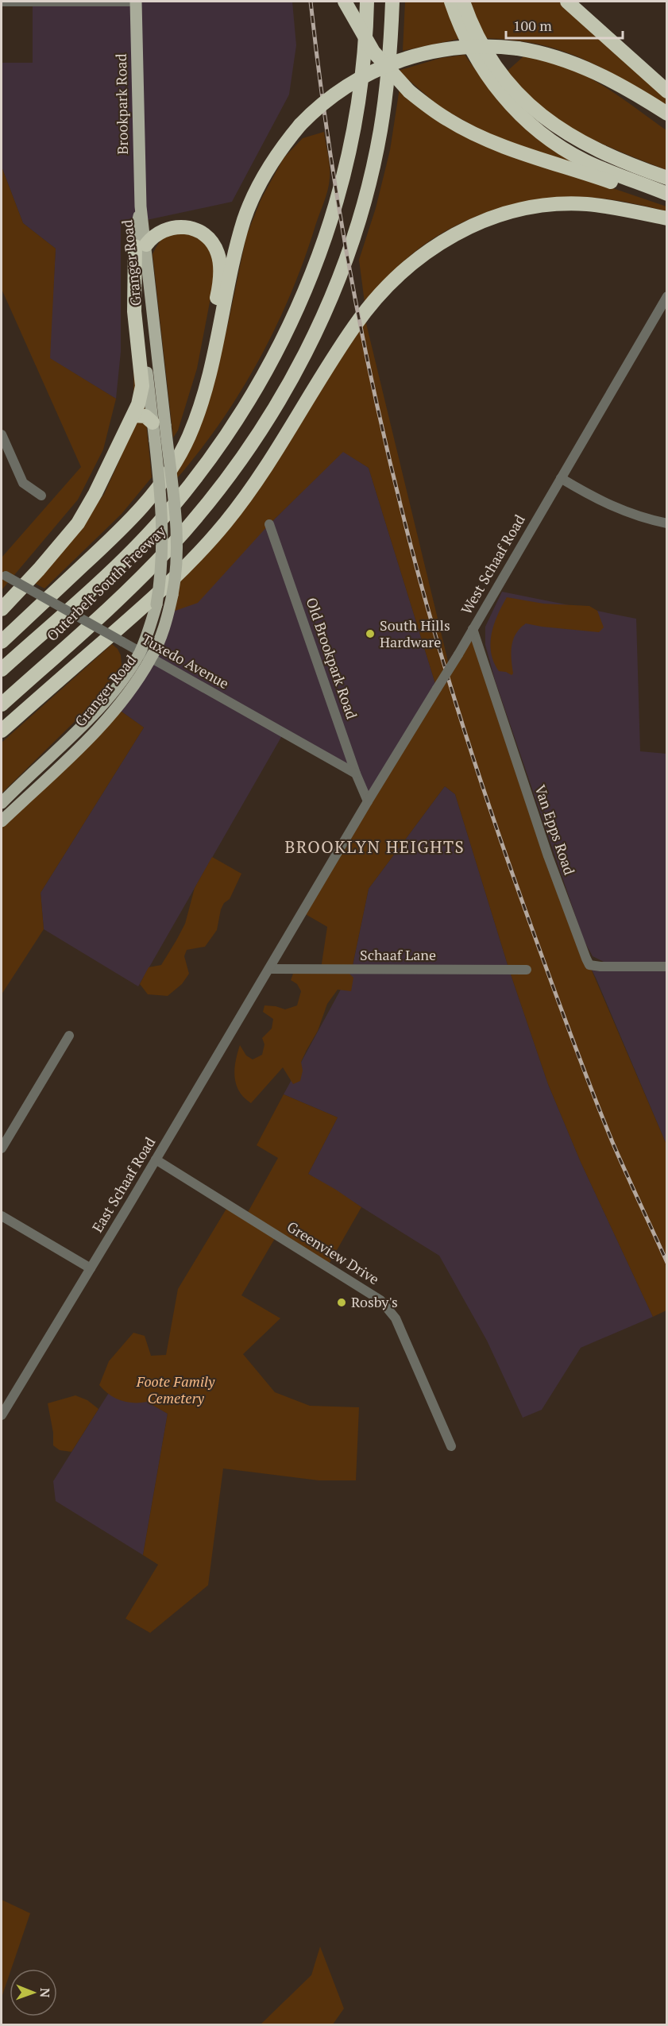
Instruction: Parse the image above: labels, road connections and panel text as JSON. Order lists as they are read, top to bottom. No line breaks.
{"streets":{"highway":["Outerbelt South Freeway"],"main road":["Brookpark Road","Granger Road"],"street":["West Schaaf Road","Old Brookpark Road","Tuxedo Avenue","Van Epps Road","Schaaf Lane","East Schaaf Road","Greenview Drive"]},"crossings":[["Brookpark Road","Granger Road"],["Granger Road","Tuxedo Avenue"],["West Schaaf Road","Old Brookpark Road"],["West Schaaf Road","Van Epps Road"],["West Schaaf Road","Schaaf Lane"],["West Schaaf Road","East Schaaf Road"],["Old Brookpark Road","Tuxedo Avenue"],["Schaaf Lane","East Schaaf Road"],["East Schaaf Road","Greenview Drive"]],"districts":["BROOKLYN HEIGHTS"],"parks":["Foote Family Cemetery"],"places":["South Hills Hardware","Rosby's"],"scale_bar":"100 m","north":"right"}
